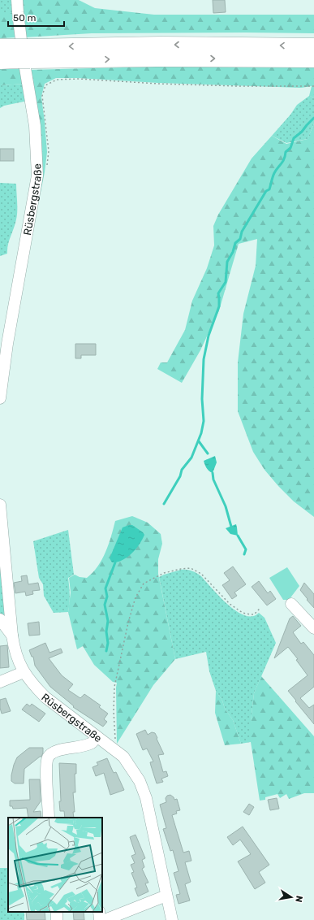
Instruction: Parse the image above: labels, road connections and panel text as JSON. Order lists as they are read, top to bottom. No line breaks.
{"streets":{"street":["Rüsbergstraße"]},"scale_bar":"50 m","north":"right"}
